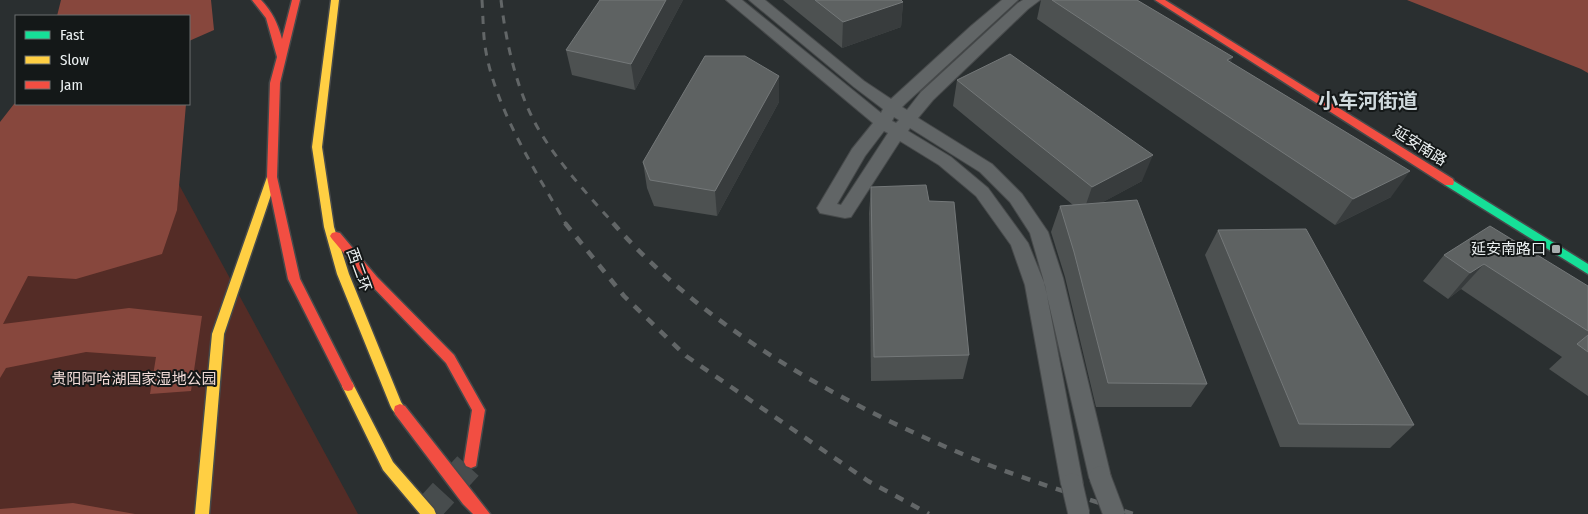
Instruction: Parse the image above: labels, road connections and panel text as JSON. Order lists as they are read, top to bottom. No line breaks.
{"streets":{"main road":["延安南路","西二环"]},"districts":["小车河街道"],"parks":["贵阳阿哈湖国家湿地公园"],"places":{"transit":["延安南路口"]},"legend":["Fast","Slow","Jam"]}
